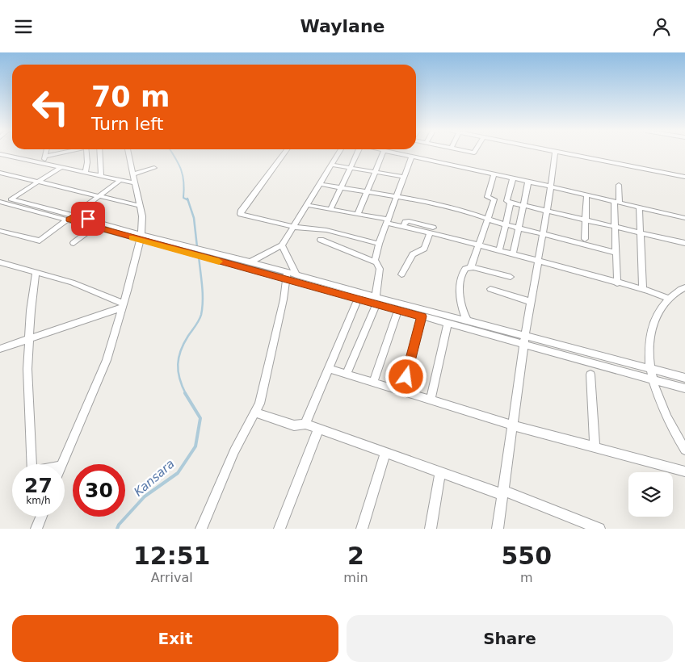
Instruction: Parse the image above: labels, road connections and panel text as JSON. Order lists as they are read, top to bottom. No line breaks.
{"water":["Kansara"],"page":{"header":"Waylane","turn":["70 m","Turn left"],"speed":"27 km/h","limit":"30","eta":["12:51","Arrival","2","min","550","m"],"buttons":["Exit","Share"]}}
